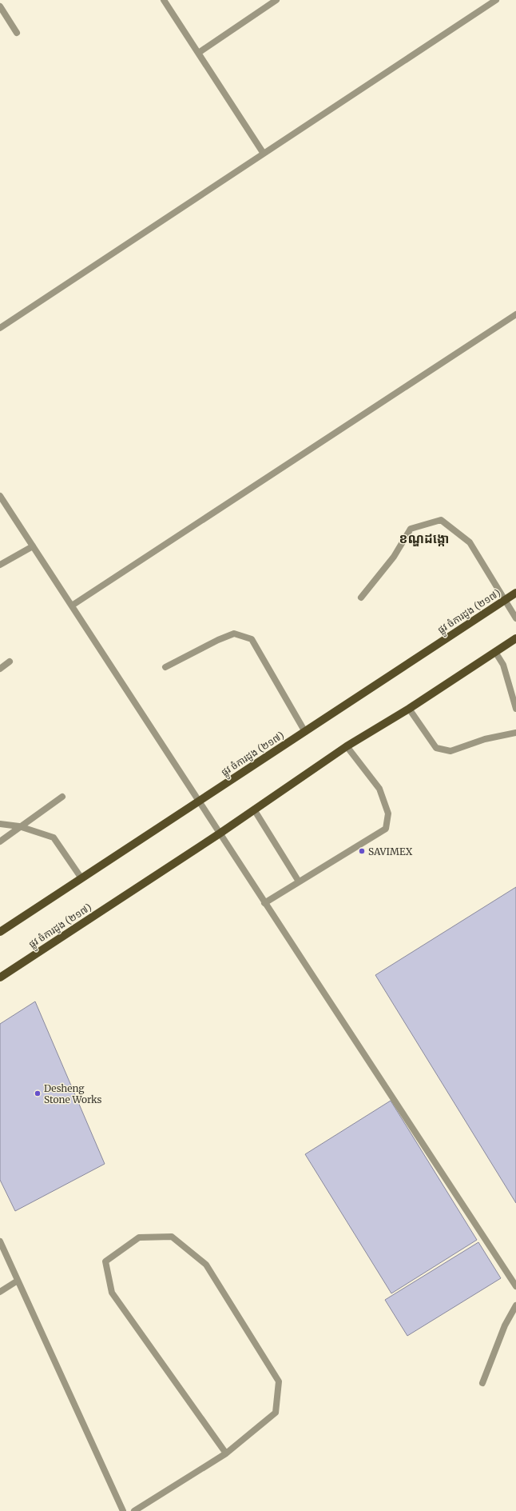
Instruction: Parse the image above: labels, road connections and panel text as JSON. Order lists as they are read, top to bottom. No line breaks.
{"streets":{"main road":["ផ្លូវ ចំការដូង (២១៧)"]},"districts":["ខណ្ឌដង្កោ"],"places":["SAVIMEX","Desheng Stone Works"]}
